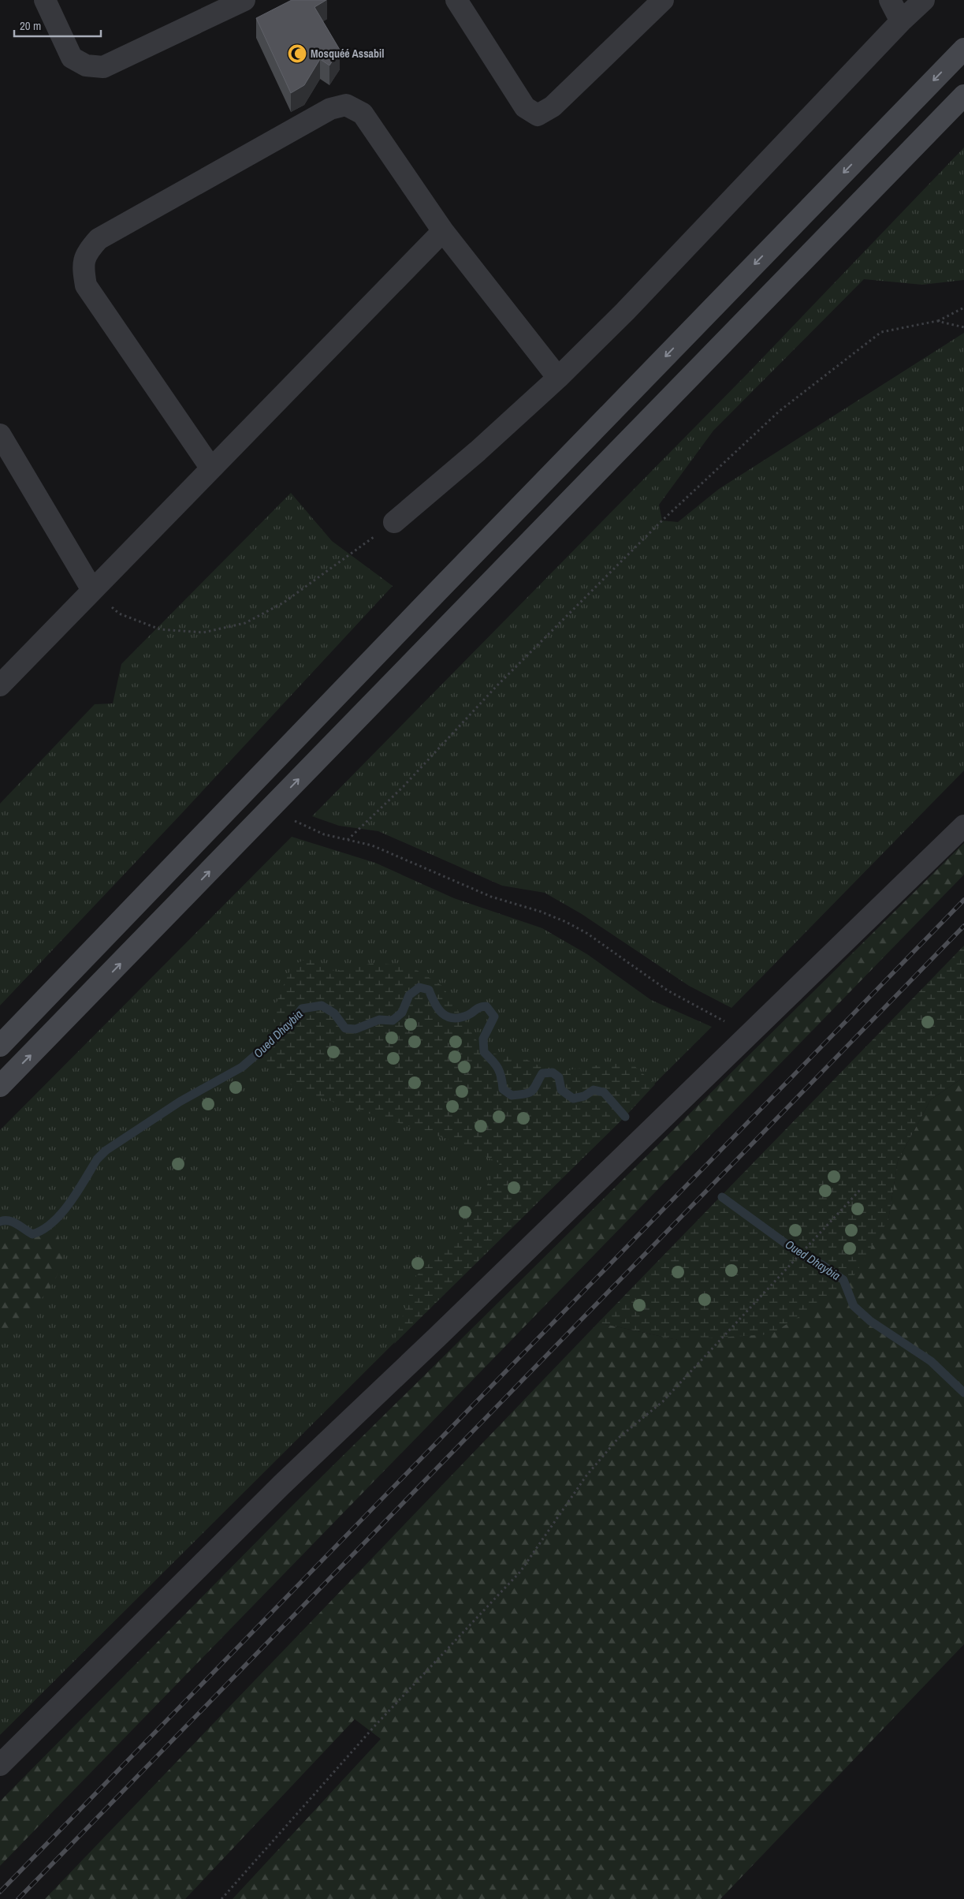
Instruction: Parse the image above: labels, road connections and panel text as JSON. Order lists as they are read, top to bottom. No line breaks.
{"water":["Oued Dhaybia"],"places":{"mosque":["Mosquéé Assabil"]},"scale_bar":"20 m"}
